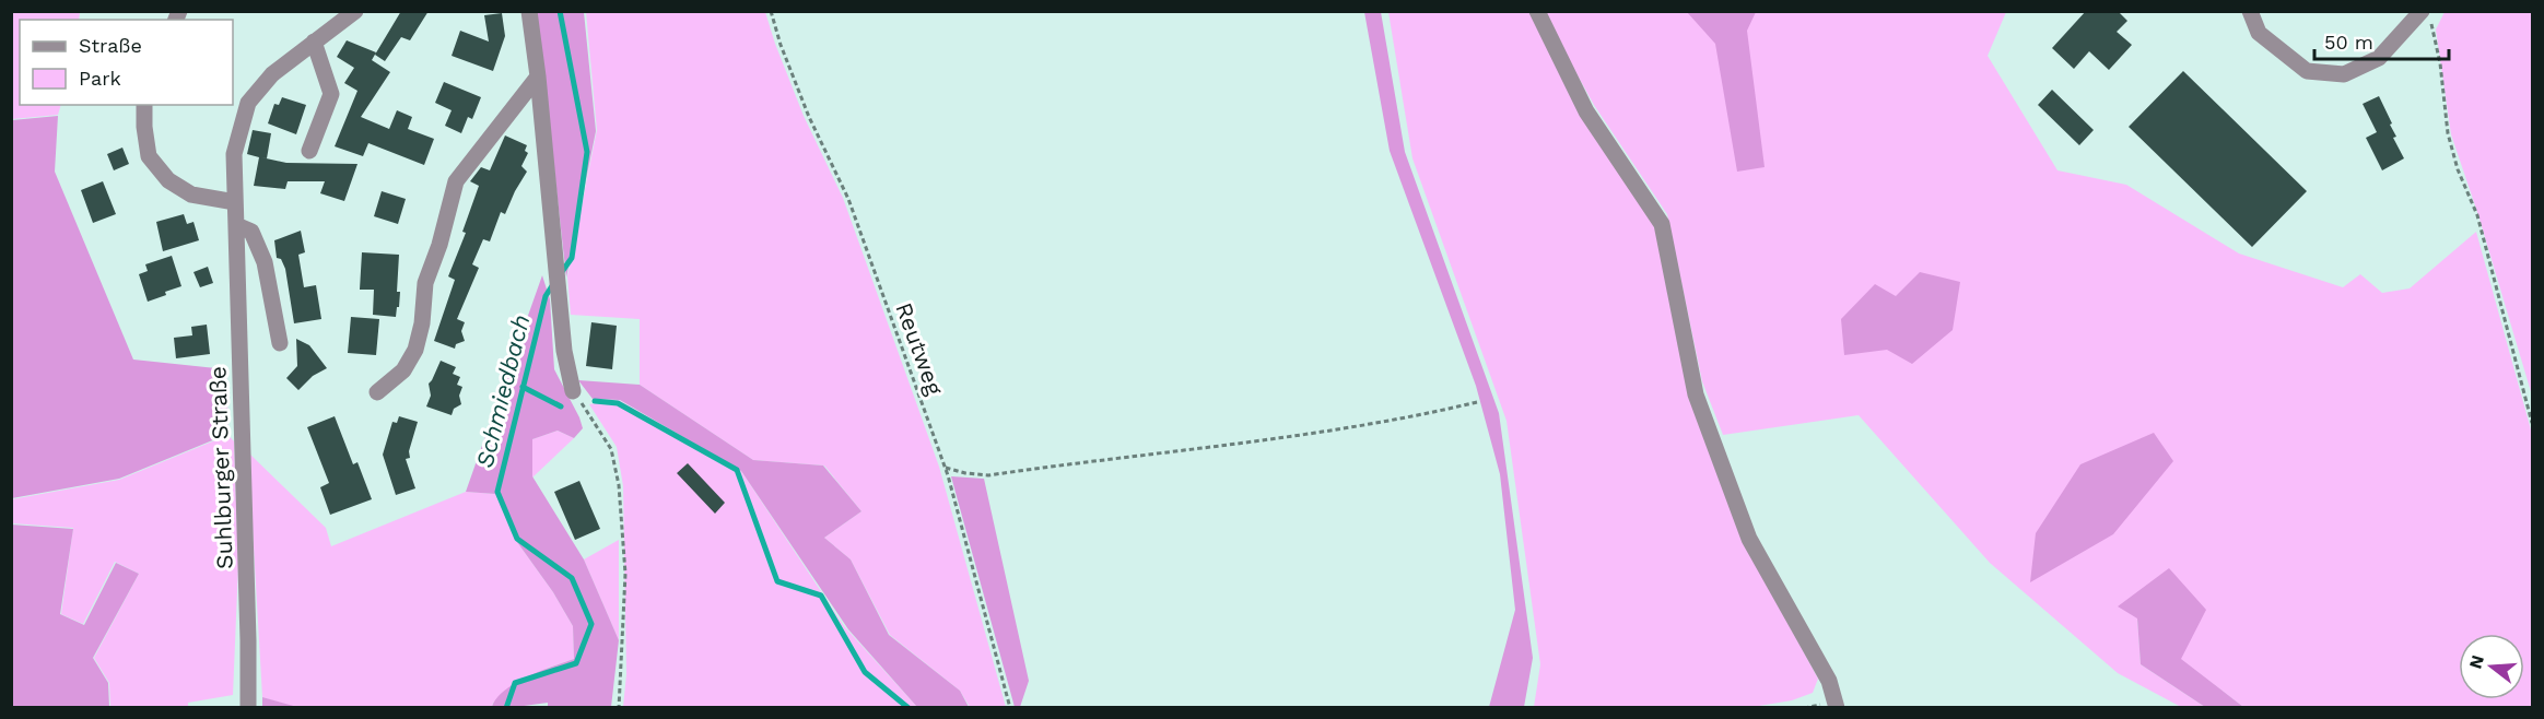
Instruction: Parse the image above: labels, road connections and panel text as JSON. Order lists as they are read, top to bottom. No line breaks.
{"streets":{"street":["Suhlburger Straße"],"path":["Reutweg"]},"water":["Schmiedbach"],"legend":["Straße","Park"],"scale_bar":"50 m","north":"left"}
